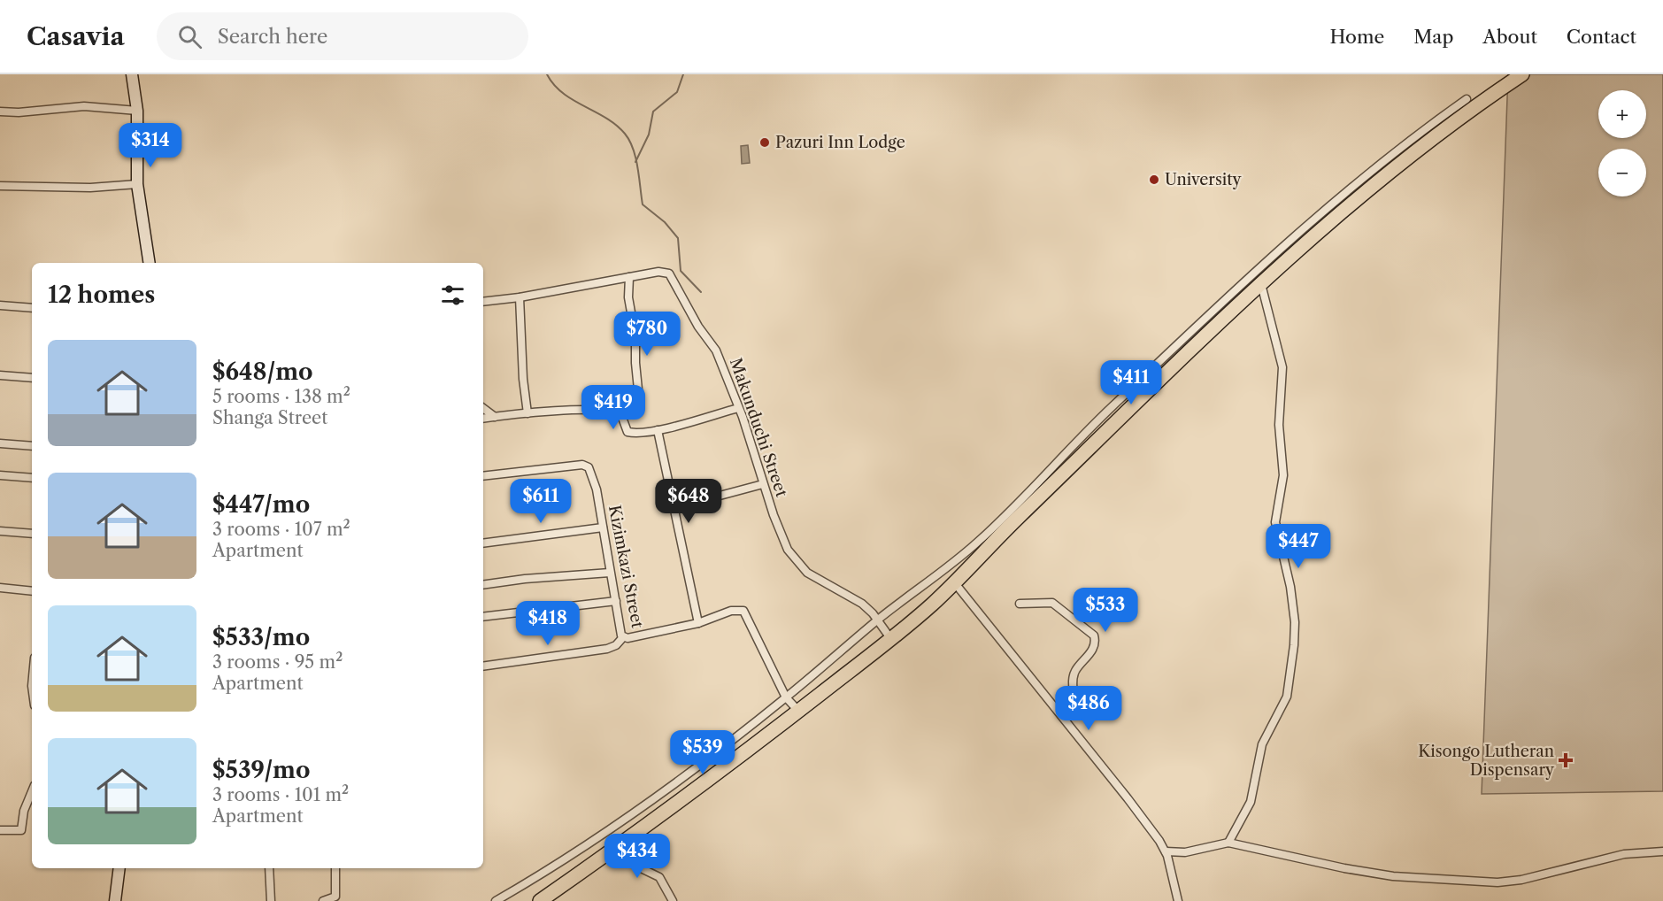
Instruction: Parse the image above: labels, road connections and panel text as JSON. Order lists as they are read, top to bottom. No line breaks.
{"streets":{"street":["Makunduchi Street","Kizimkazi Street"]},"places":{"other":["Pazuri Inn Lodge","University"],"health":["Kisongo Lutheran Dispensary"]},"page":{"header":"Casavia","search":"Search here","nav":["Home","Map","About","Contact"],"map_buttons":["+","−"],"price":["$314","$780","$411","$419","$611","$648","$447","$533","$418","$486","$539","$434"],"heading":"12 homes","list":[{"name":"$648/mo","note":"5 rooms · 138 m² · Shanga Street"},{"name":"$447/mo","note":"3 rooms · 107 m² · Apartment"},{"name":"$533/mo","note":"3 rooms · 95 m² · Apartment"},{"name":"$539/mo","note":"3 rooms · 101 m² · Apartment"}]}}
